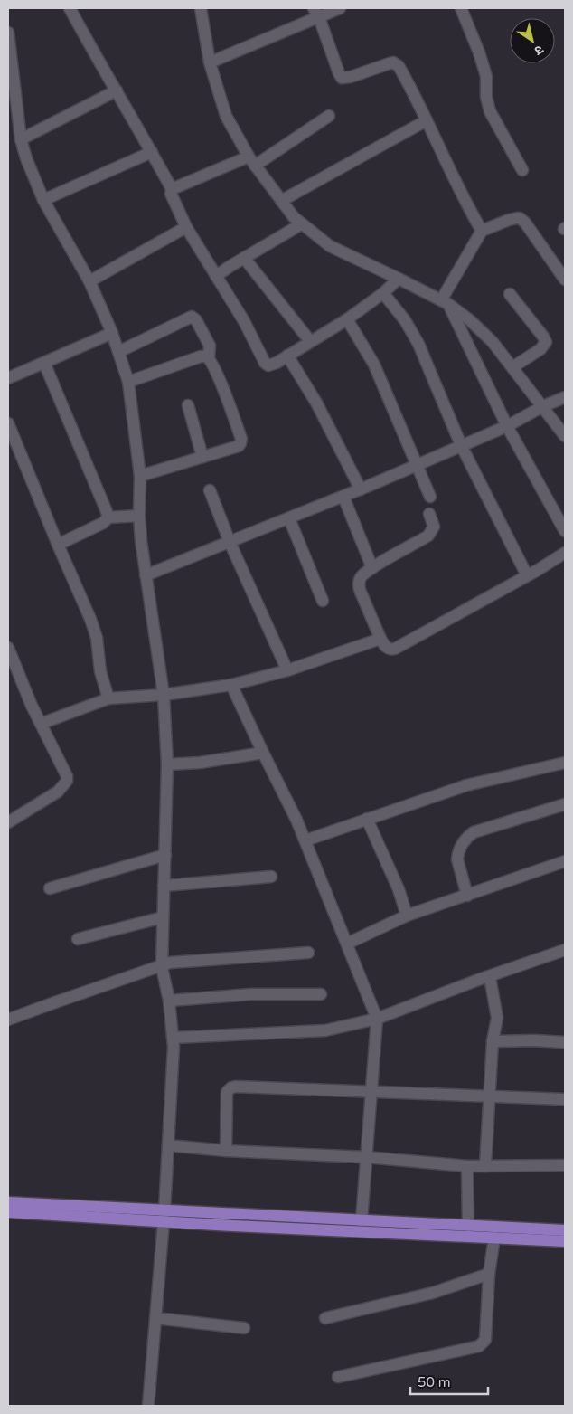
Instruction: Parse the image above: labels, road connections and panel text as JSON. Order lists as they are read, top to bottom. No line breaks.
{"scale_bar":"50 m","north":"bottom right"}
